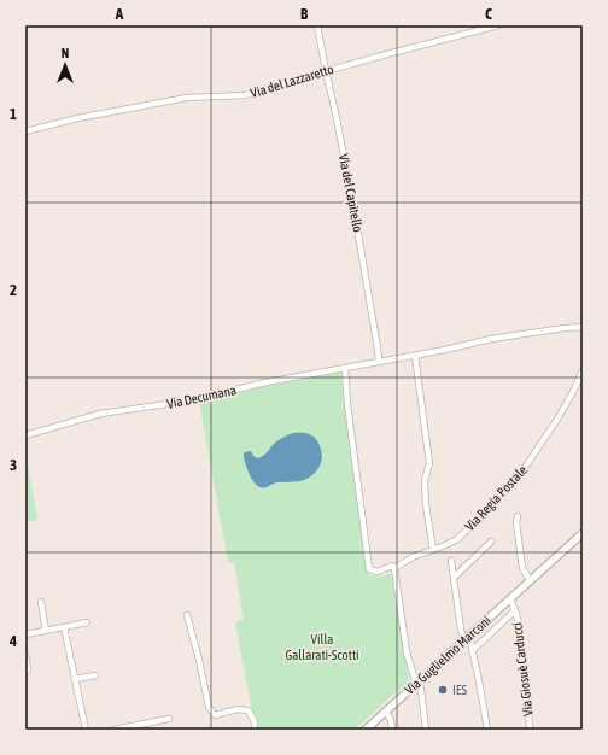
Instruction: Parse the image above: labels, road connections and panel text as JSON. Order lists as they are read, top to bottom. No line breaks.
{"streets":{"street":["Via del Lazzaretto","Via del Capitello","Via Decumana","Via Regia Postale","Via Guglielmo Marconi","Via Giosuè Carducci"]},"crossings":[["Via del Lazzaretto","Via del Capitello"],["Via del Capitello","Via Decumana"],["Via Decumana","Via Regia Postale"],["Via Guglielmo Marconi","Via Giosuè Carducci"]],"parks":["Villa Gallarati-Scotti"],"places":["IES"],"north":"top","grid":{"columns":["A","B","C"],"rows":["1","2","3","4"]}}
